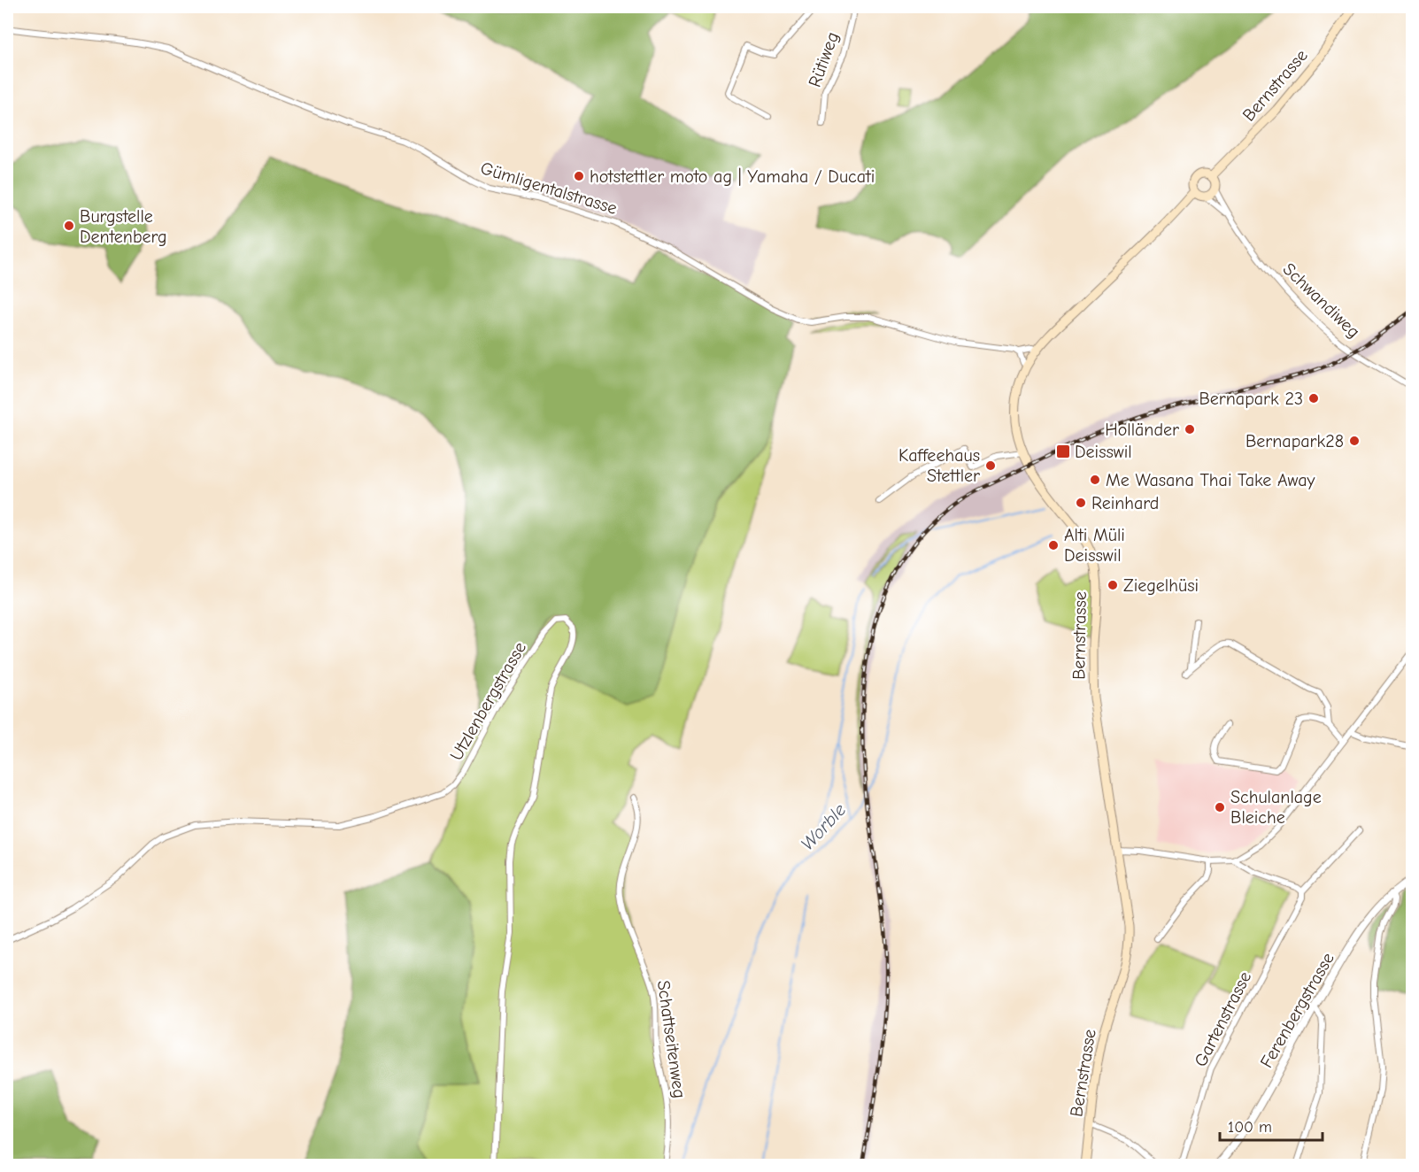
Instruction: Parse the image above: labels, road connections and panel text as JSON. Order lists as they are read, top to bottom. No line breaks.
{"streets":{"main road":["Bernstrasse"],"street":["Rütiweg","Gümligentalstrasse","Schwandiweg","Utzlenbergstrasse","Ferenbergstrasse","Gartenstrasse","Schattseitenweg"]},"crossings":[["Bernstrasse","Gümligentalstrasse"],["Bernstrasse","Schwandiweg"]],"water":["Worble"],"places":{"other":["hotstettler moto ag | Yamaha / Ducati","Burgstelle Dentenberg","Bernapark 23","Holländer","Bernapark28","Kaffeehaus Stettler","Me Wasana Thai Take Away","Reinhard","Alti Müli Deisswil","Ziegelhüsi","Schulanlage Bleiche"],"transit":["Deisswil"]},"scale_bar":"100 m"}
